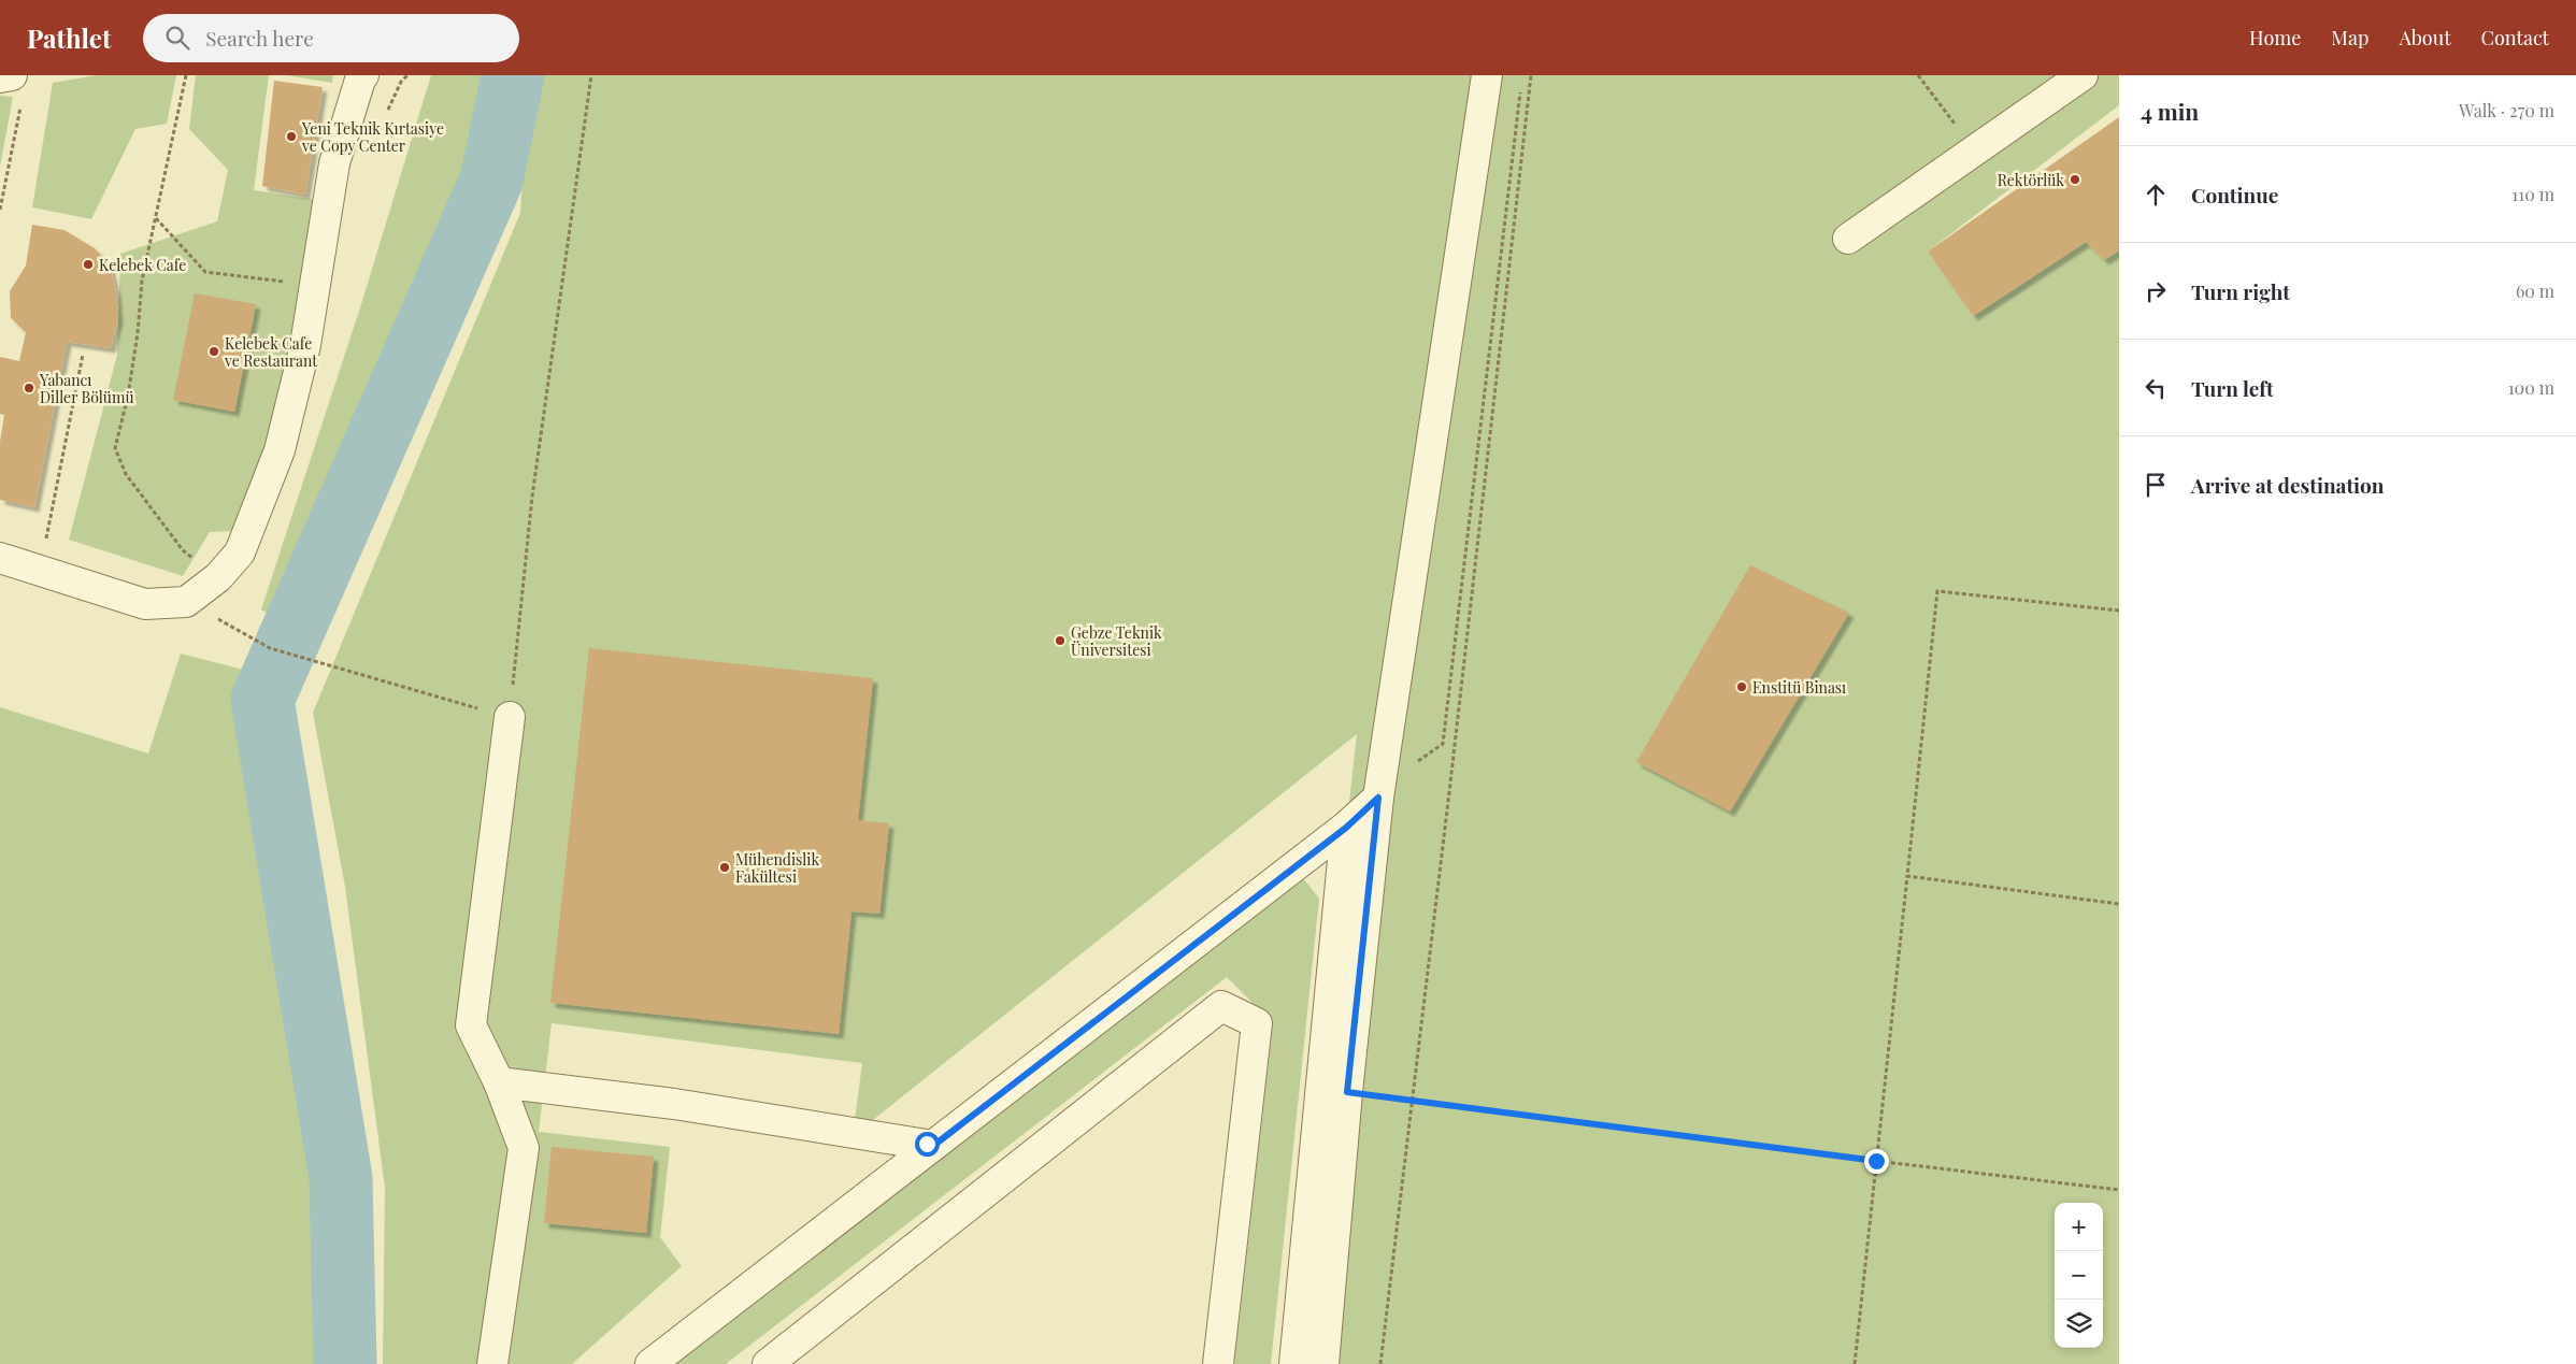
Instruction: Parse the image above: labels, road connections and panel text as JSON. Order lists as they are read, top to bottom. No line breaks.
{"places":["Yeni Teknik Kırtasiye ve Copy Center","Rektörlük","Kelebek Cafe","Kelebek Cafe ve Restaurant","Yabancı Diller Bölümü","Gebze Teknik Üniversitesi","Enstitü Binası","Mühendislik Fakültesi"],"page":{"header":"Pathlet","search":"Search here","nav":["Home","Map","About","Contact"],"heading":["4 min","Walk · 270 m"],"list":[["Continue","110 m"],["Turn right","60 m"],["Turn left","100 m"],"Arrive at destination"],"map_buttons":["+","−"]}}
